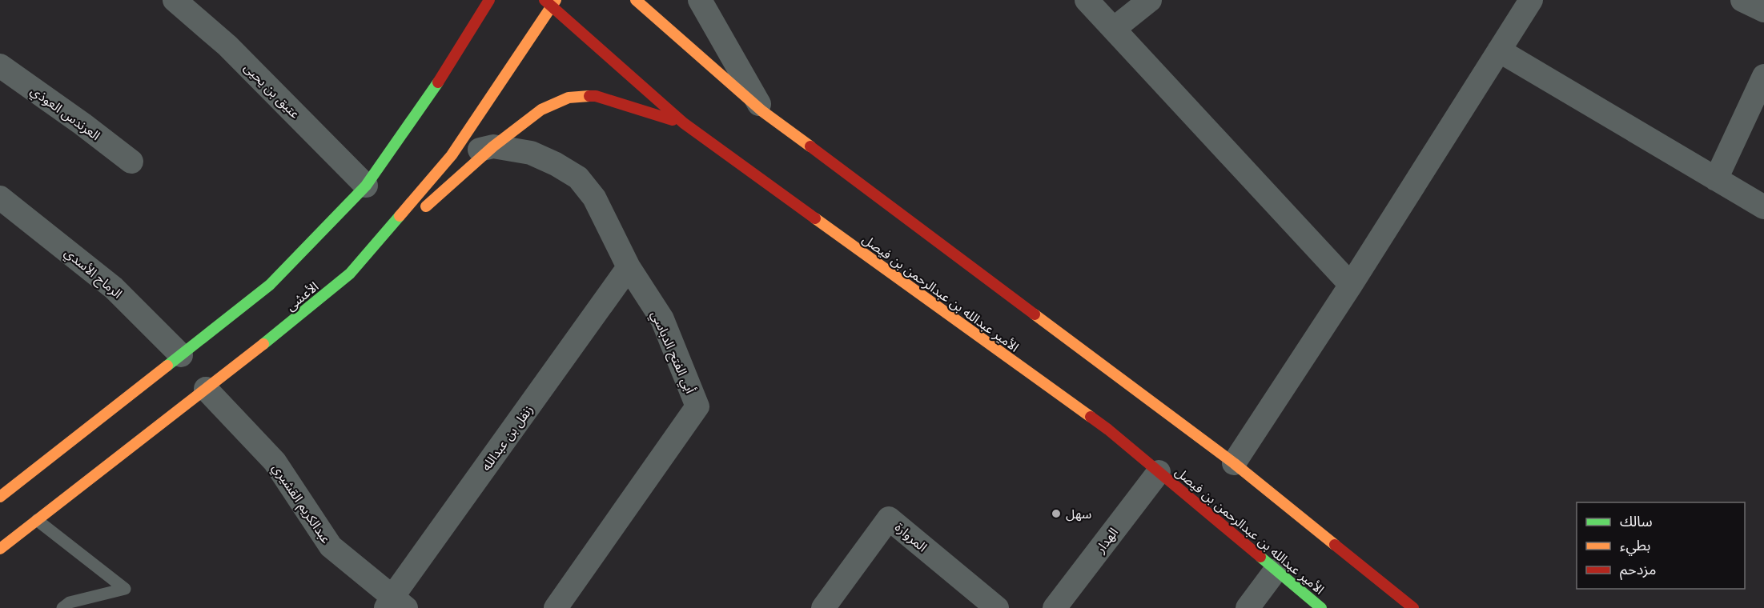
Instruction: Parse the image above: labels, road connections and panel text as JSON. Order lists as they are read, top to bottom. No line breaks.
{"streets":{"main road":["الأمير عبدالله بن عبدالرحمن بن فيصل","الأعشى"],"street":["عتيق بن يحيى","العرندس العوذي","الرماح الأسدي","أبي الفتح الدباسي","زنفل بن عبدالله","عبدالكريم القشيري","المروارة","الهدار"]},"crossings":[["الأمير عبدالله بن عبدالرحمن بن فيصل","الأعشى"],["الأمير عبدالله بن عبدالرحمن بن فيصل","الهدار"],["الأعشى","أبي الفتح الدباسي"],["الأعشى","عبدالكريم القشيري"],["أبي الفتح الدباسي","زنفل بن عبدالله"],["زنفل بن عبدالله","عبدالكريم القشيري"]],"places":["سهل"],"legend":["سالك","بطيء","مزدحم"]}
